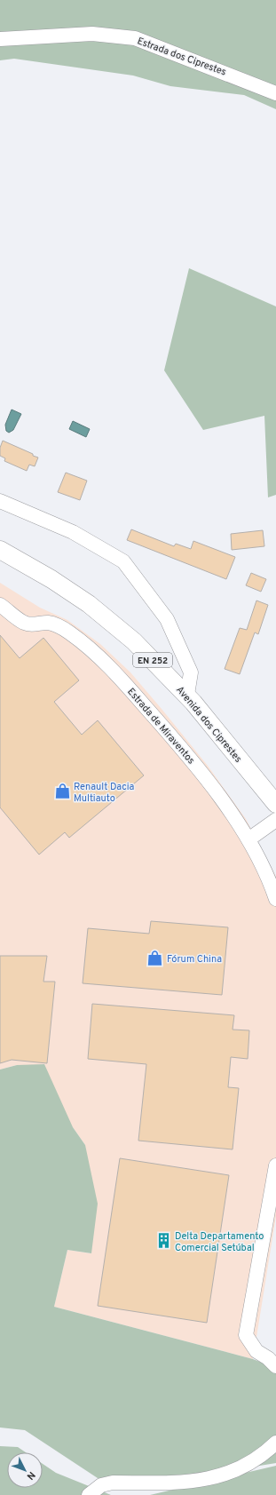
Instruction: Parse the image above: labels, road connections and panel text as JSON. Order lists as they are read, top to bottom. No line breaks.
{"streets":{"main road":["EN 252","Avenida dos Ciprestes"],"street":["Estrada dos Ciprestes","Estrada de Miraventos"]},"places":{"shop":["Renault Dacia Multiauto","Fórum China"],"building":["Delta Departamento Comercial Setúbal"]},"north":"bottom right"}
